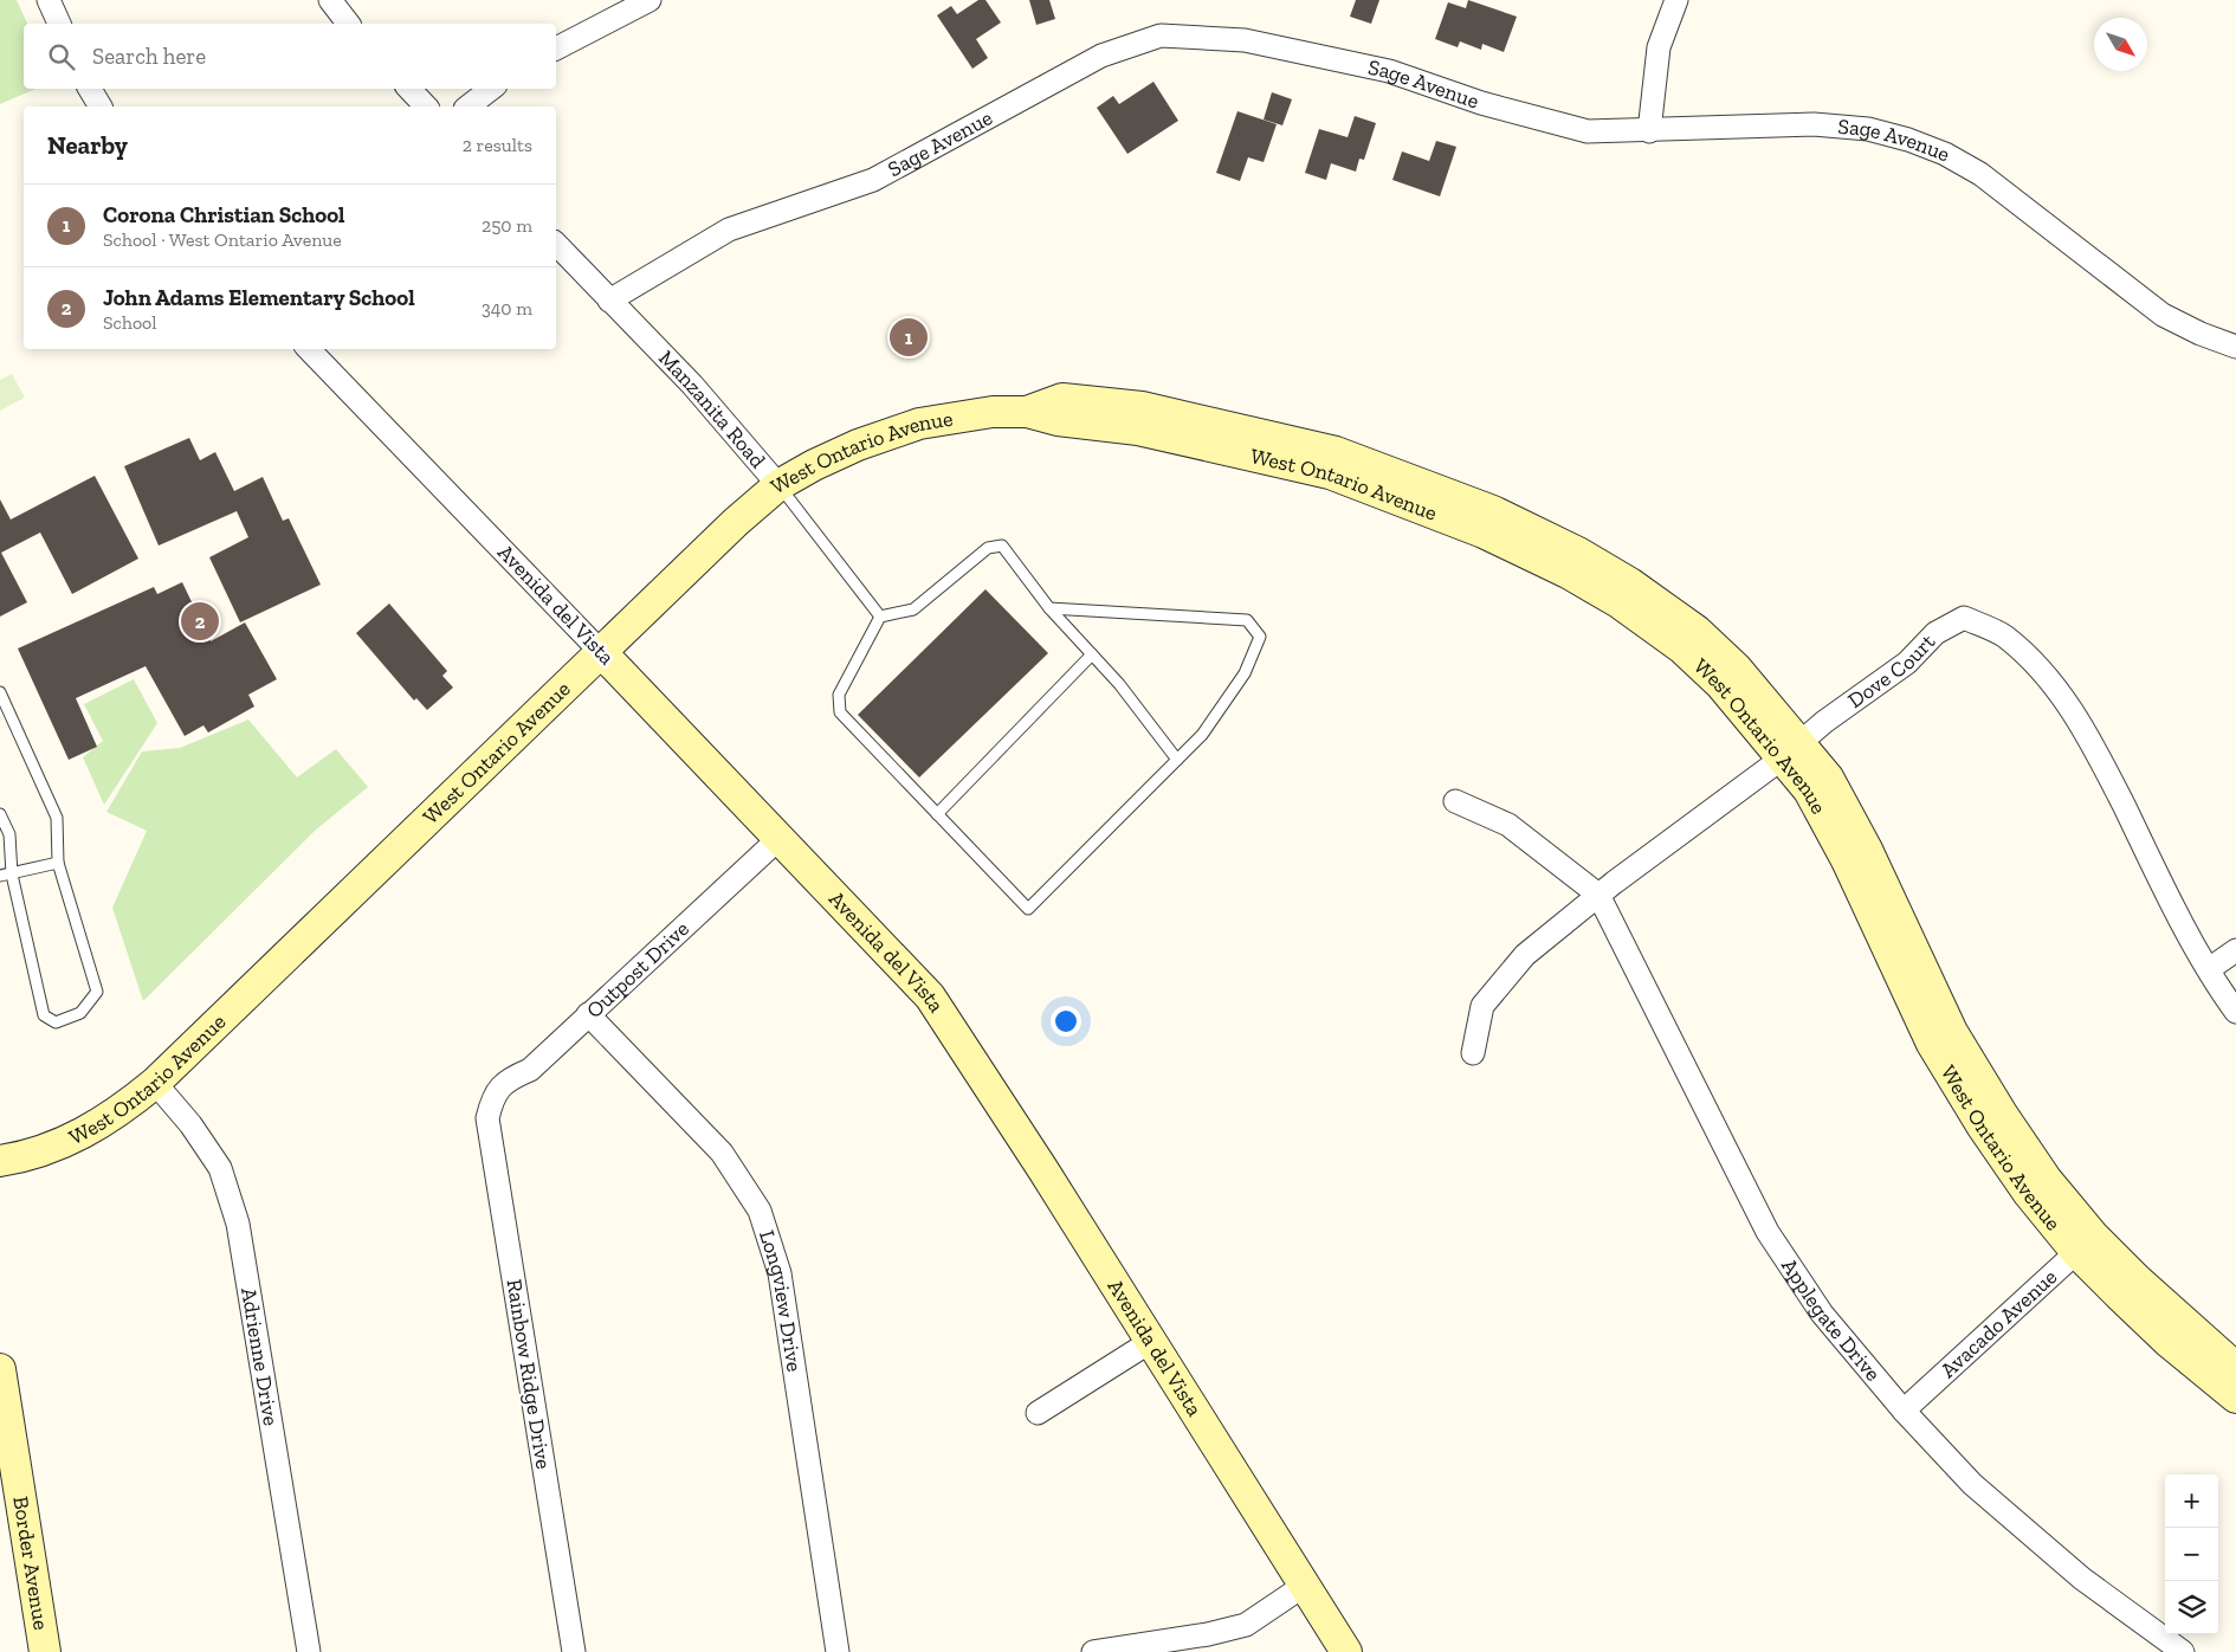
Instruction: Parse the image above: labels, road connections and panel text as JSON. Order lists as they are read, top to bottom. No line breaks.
{"streets":{"main road":["West Ontario Avenue","Avenida del Vista","Border Avenue"],"street":["Sage Avenue","Manzanita Road","Dove Court","Outpost Drive","Longview Drive","Applegate Drive","Avacado Avenue","Adrienne Drive","Rainbow Ridge Drive"]},"crossings":[["Sage Avenue","Manzanita Road"],["Manzanita Road","West Ontario Avenue"],["West Ontario Avenue","Avenida del Vista"],["West Ontario Avenue","Dove Court"],["West Ontario Avenue","Avacado Avenue"],["West Ontario Avenue","Adrienne Drive"],["Avenida del Vista","Outpost Drive"],["Dove Court","Applegate Drive"],["Outpost Drive","Longview Drive"],["Outpost Drive","Rainbow Ridge Drive"],["Applegate Drive","Avacado Avenue"]],"north":"bottom right","page":{"search":"Search here","heading":["Nearby","2 results"],"list":[{"mark":"1","name":"Corona Christian School","note":"School · West Ontario Avenue","value":"250 m"},{"mark":"2","name":"John Adams Elementary School","note":"School","value":"340 m"}],"pins":["1","2"],"map_buttons":["+","−"]}}
